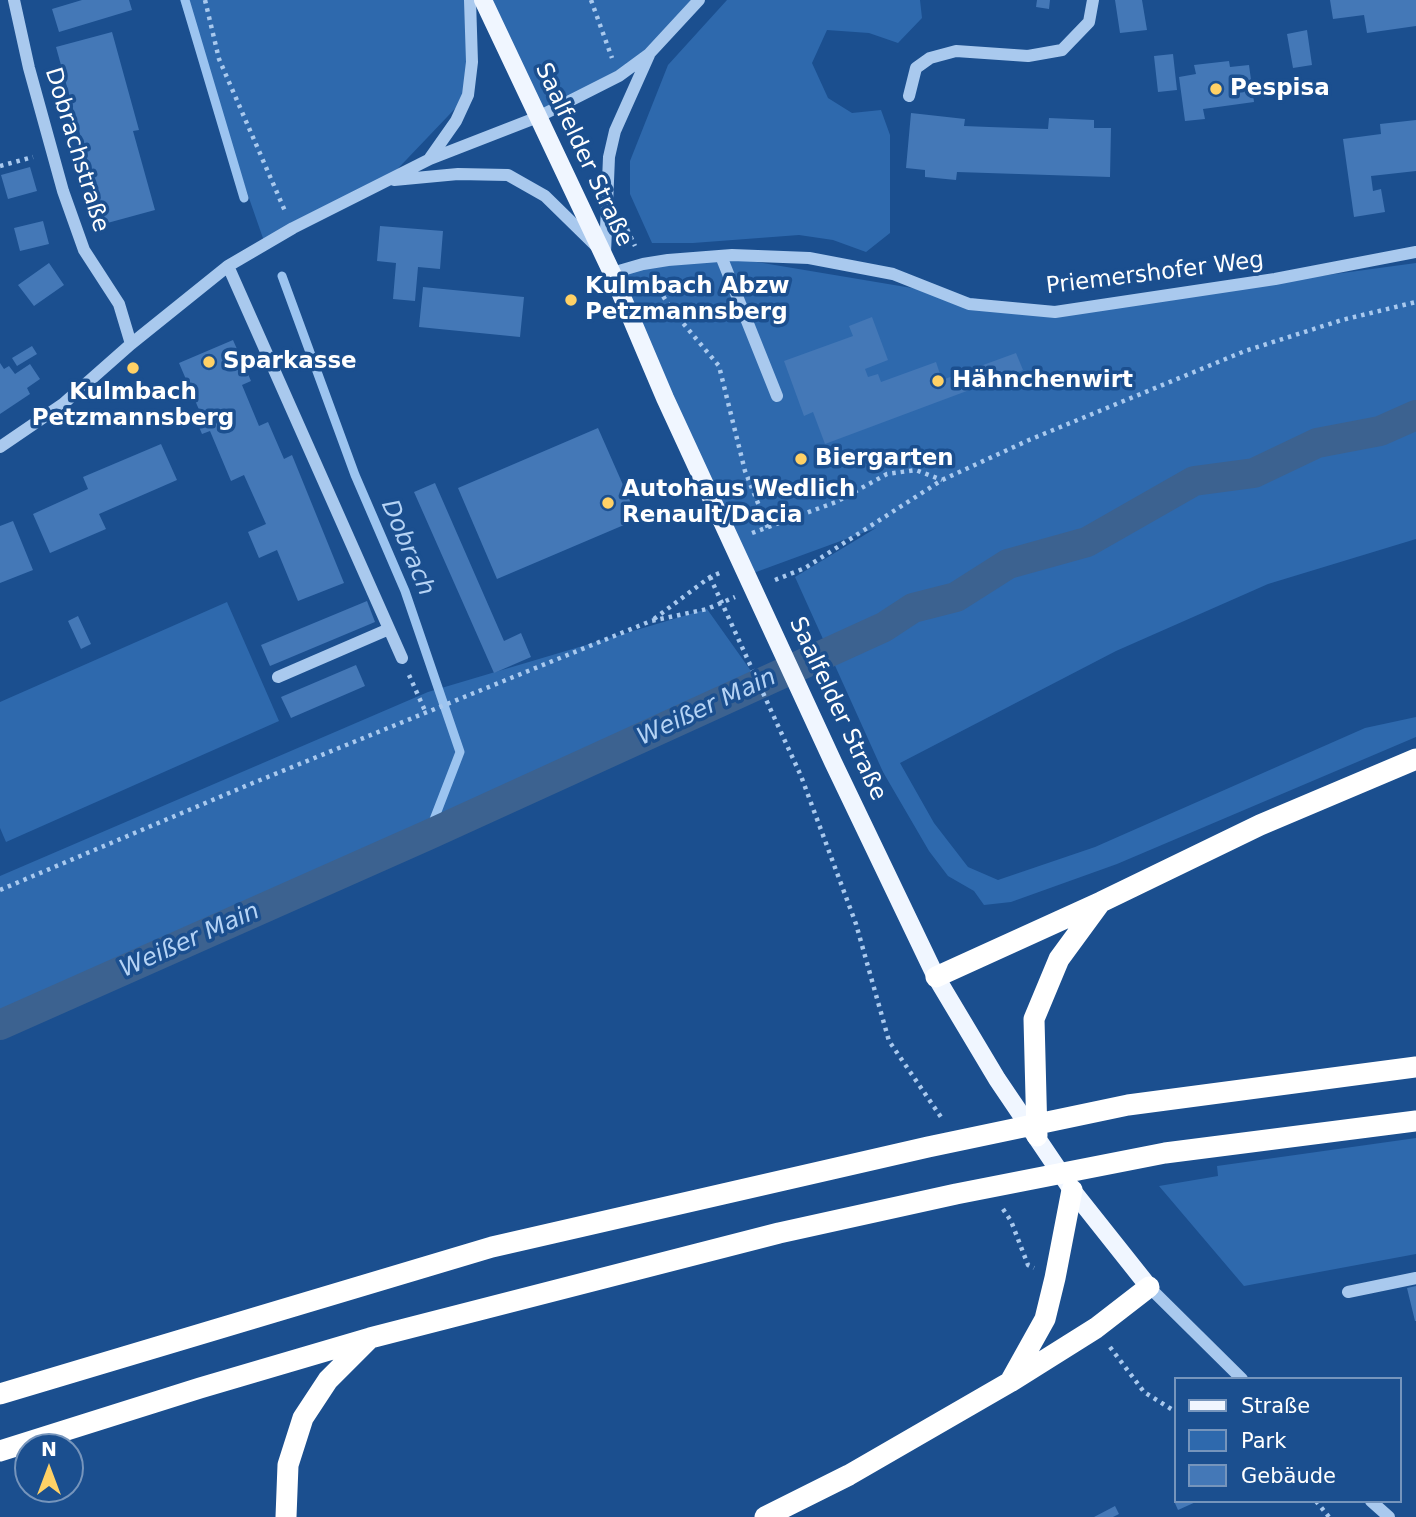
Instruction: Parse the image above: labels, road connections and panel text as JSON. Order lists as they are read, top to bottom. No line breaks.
{"streets":{"main road":["Saalfelder Straße"],"street":["Dobrachstraße","Priemershofer Weg"]},"crossings":[["Saalfelder Straße","Priemershofer Weg"]],"water":["Dobrach","Weißer Main"],"places":["Pespisa","Kulmbach Abzw Petzmannsberg","Sparkasse","Kulmbach Petzmannsberg","Hähnchenwirt","Biergarten","Autohaus Wedlich Renault/Dacia"],"legend":["Straße","Park","Gebäude"],"north":"top"}
